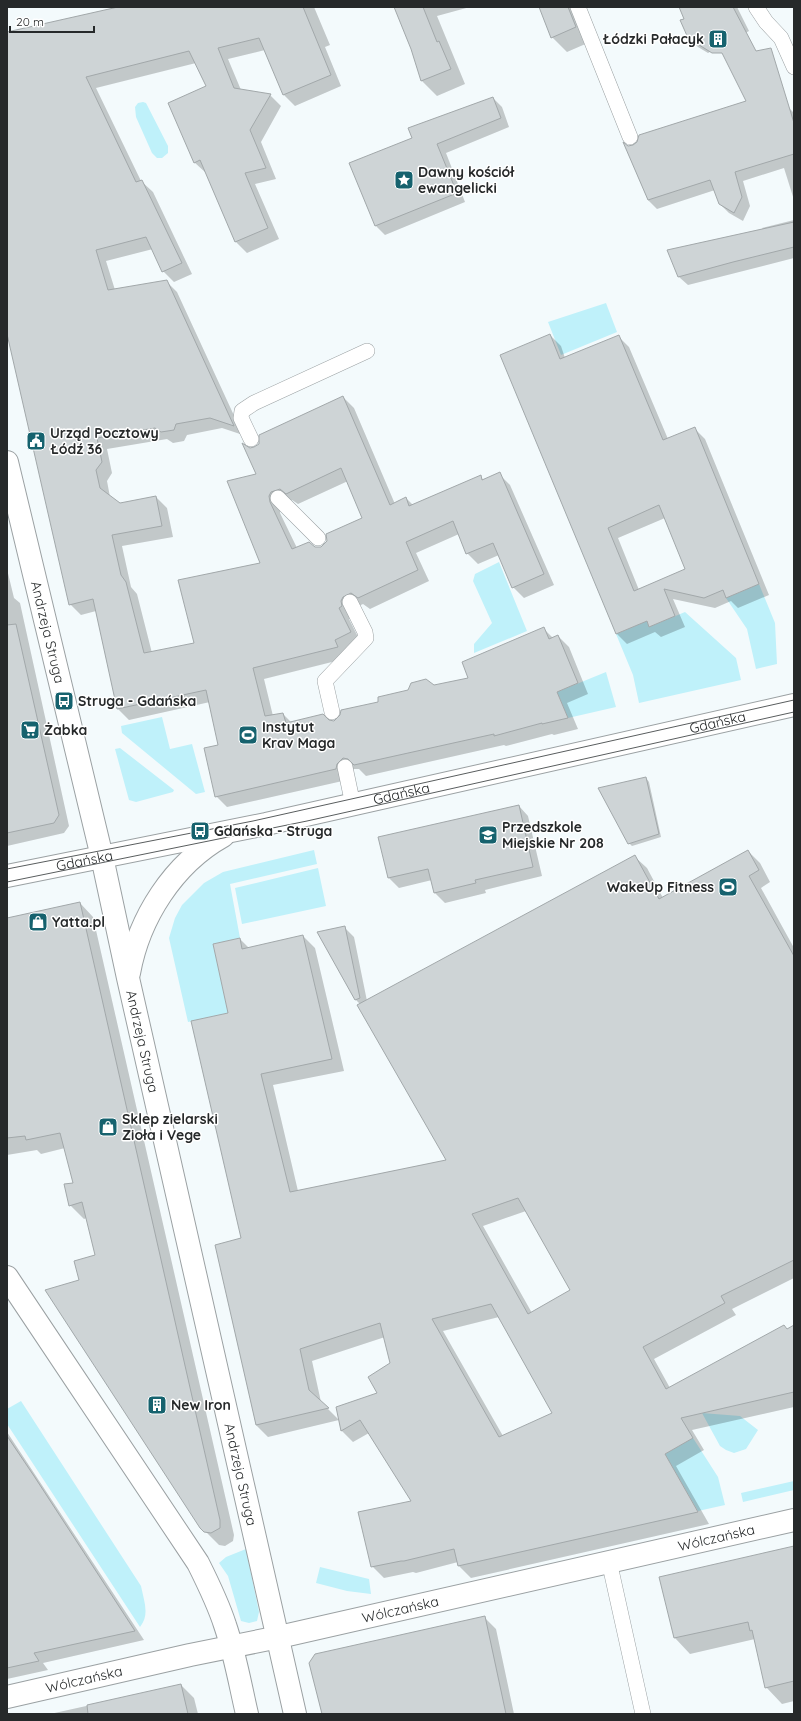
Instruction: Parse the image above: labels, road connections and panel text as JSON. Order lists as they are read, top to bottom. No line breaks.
{"streets":{"street":["Andrzeja Struga","Gdańska","Wólczańska"]},"crossings":[["Andrzeja Struga","Gdańska"],["Andrzeja Struga","Wólczańska"]],"places":{"building":["Łódzki Pałacyk","New Iron"],"place":["Dawny kościół ewangelicki"],"public building":["Urząd Pocztowy Łódź 36"],"bus stop":["Struga - Gdańska","Gdańska - Struga"],"supermarket":["Żabka"],"sports":["Instytut Krav Maga","WakeUp Fitness"],"school or university":["Przedszkole Miejskie Nr 208"],"shop":["Yatta.pl","Sklep zielarski Zioła i Vege"]},"scale_bar":"20 m"}
